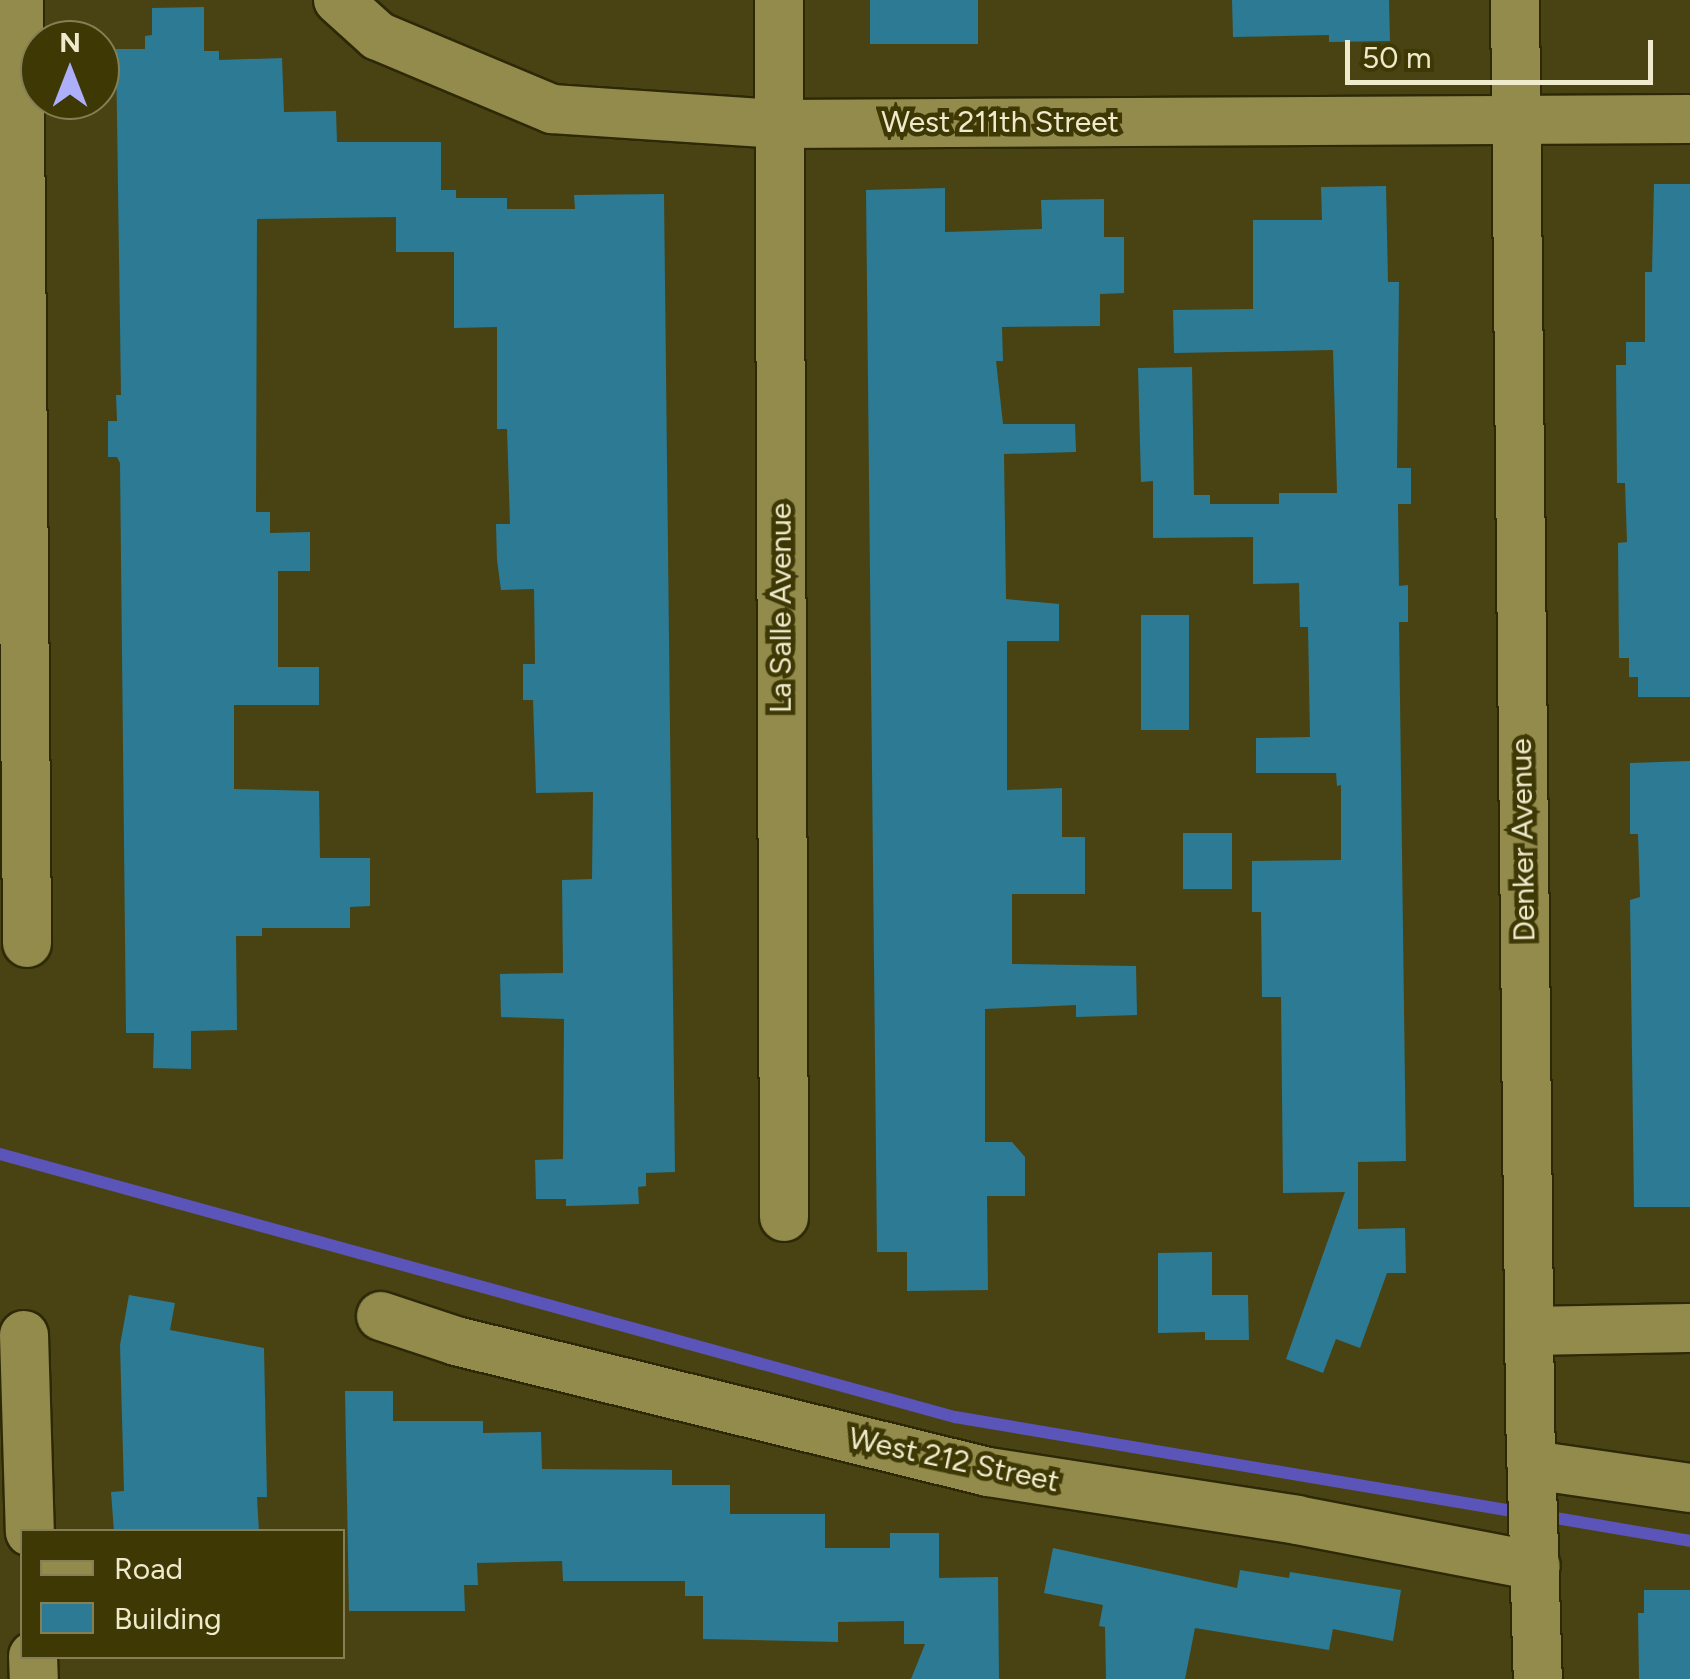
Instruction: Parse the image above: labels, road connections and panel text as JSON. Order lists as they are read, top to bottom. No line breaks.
{"streets":{"street":["West 211th Street","La Salle Avenue","Denker Avenue","West 212 Street"]},"crossings":[["West 211th Street","La Salle Avenue"],["West 211th Street","Denker Avenue"],["Denker Avenue","West 212 Street"]],"legend":["Road","Building"],"scale_bar":"50 m","north":"top"}
